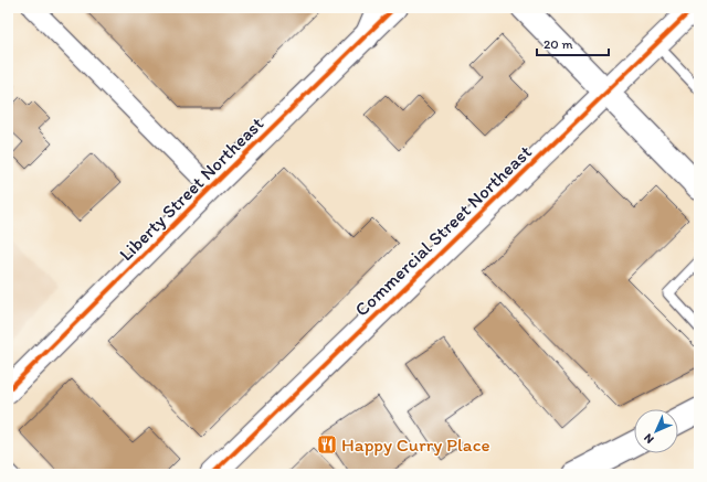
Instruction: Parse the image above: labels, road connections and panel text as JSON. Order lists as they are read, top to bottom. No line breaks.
{"streets":{"main road":["Liberty Street Northeast","Commercial Street Northeast"]},"places":{"restaurant":["Happy Curry Place"]},"scale_bar":"20 m","north":"bottom left"}
